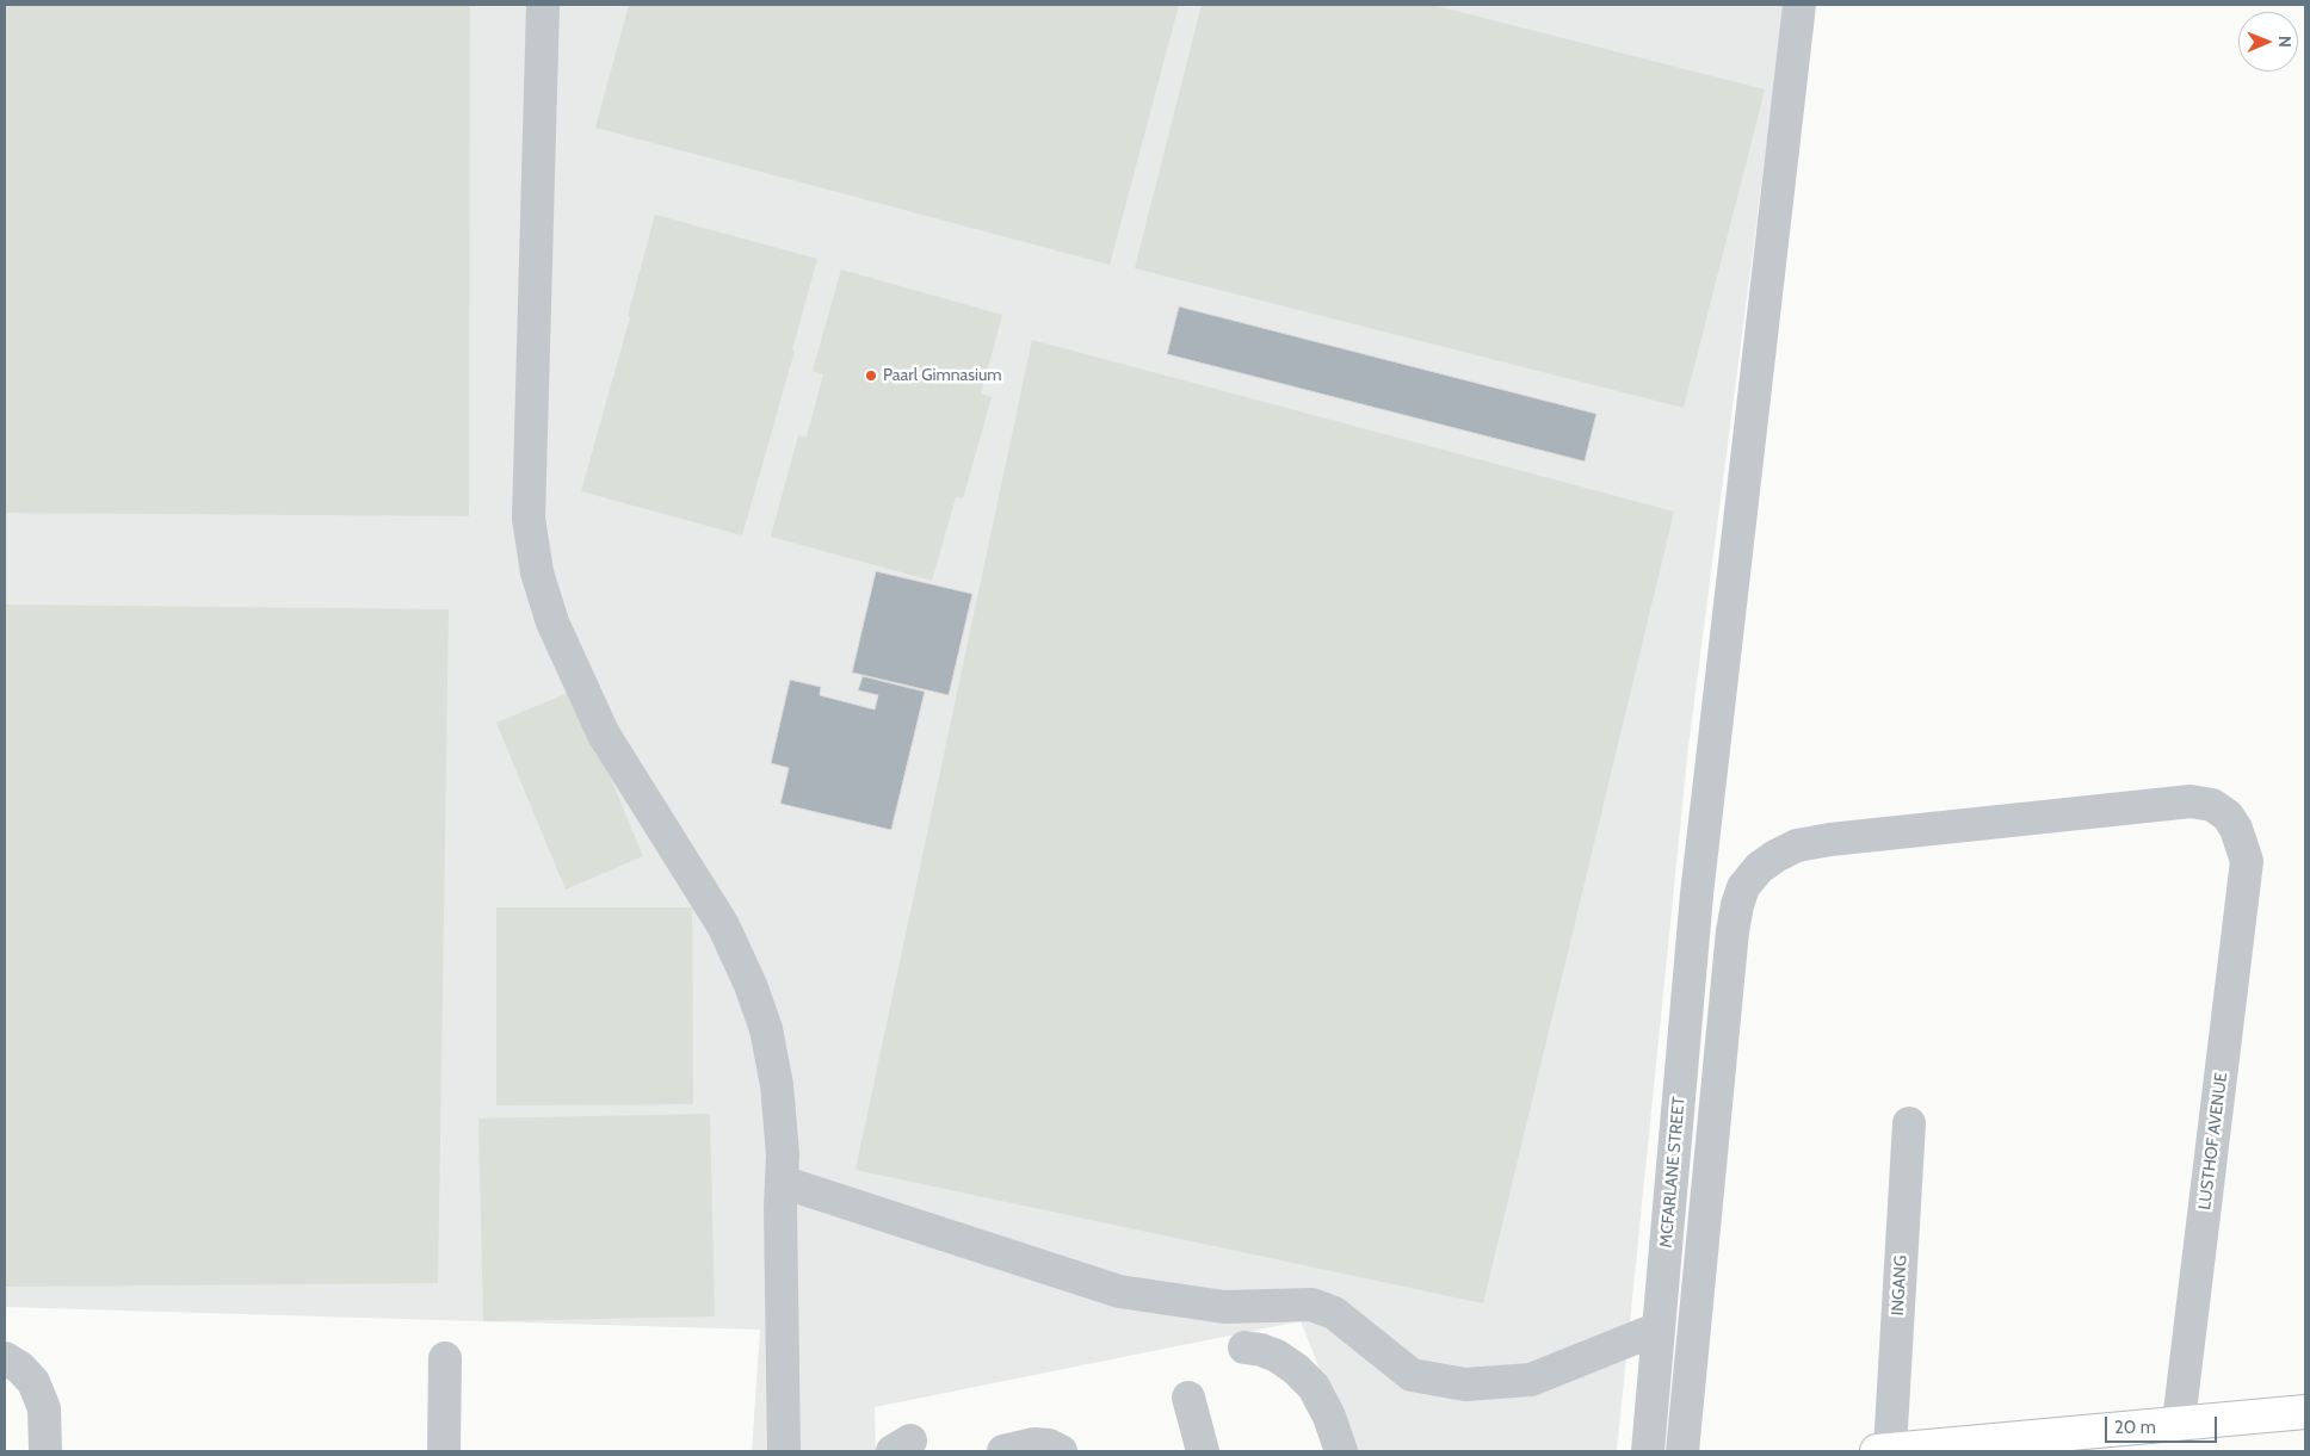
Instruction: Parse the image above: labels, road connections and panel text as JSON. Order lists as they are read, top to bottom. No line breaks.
{"streets":{"street":["LUSTHOF AVENUE","MCFARLANE STREET","INGANG"]},"places":["Paarl Gimnasium"],"scale_bar":"20 m","north":"right"}
